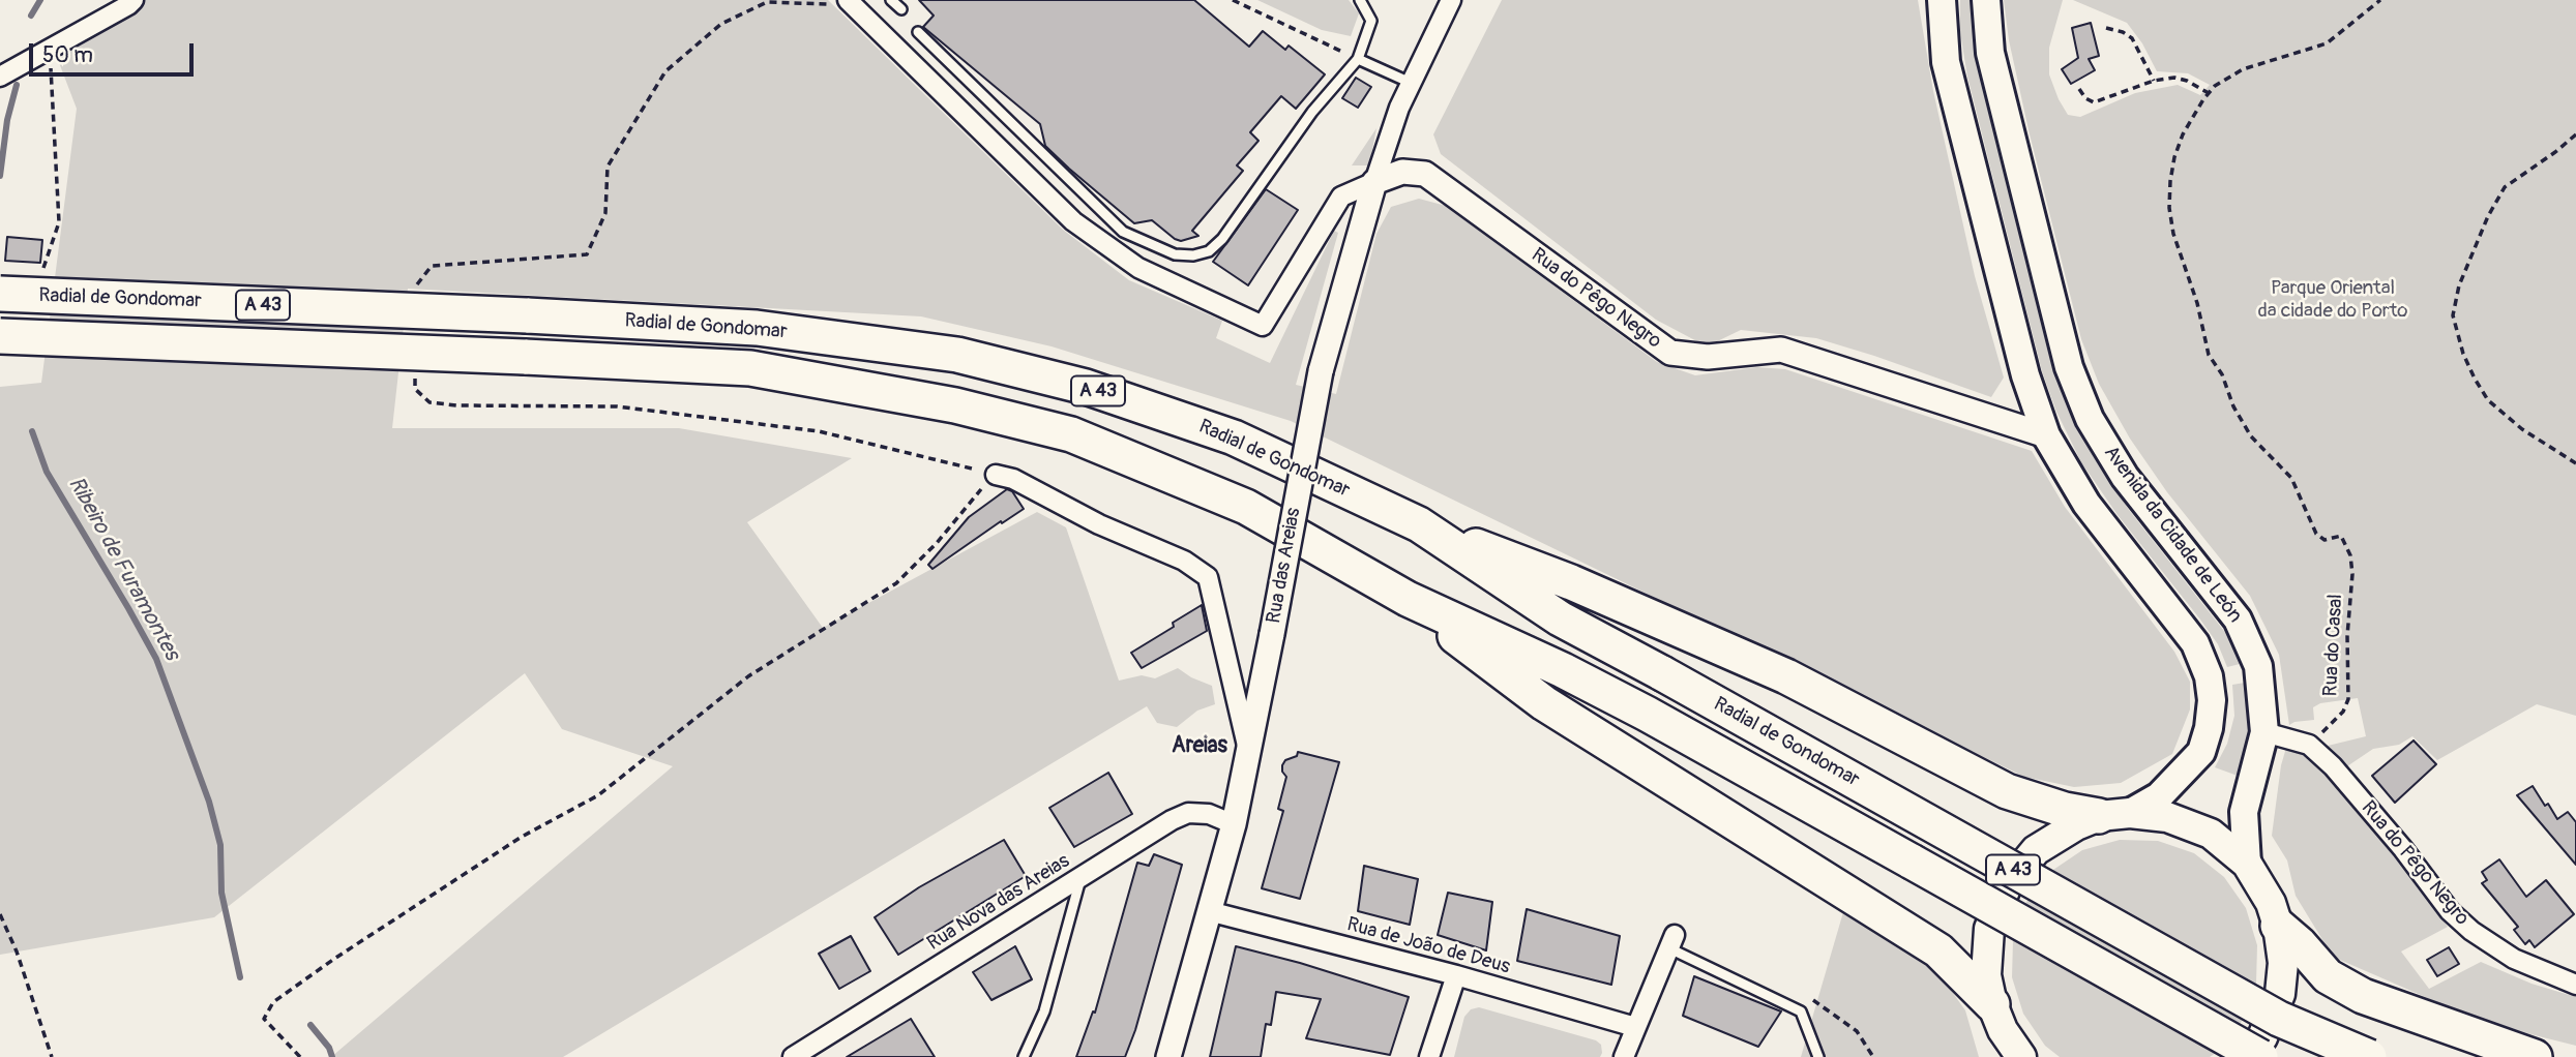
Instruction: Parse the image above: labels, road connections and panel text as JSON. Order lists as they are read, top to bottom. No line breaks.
{"streets":{"highway":["Radial de Gondomar","A 43"],"main road":["Avenida da Cidade de León"],"street":["Rua do Pêgo Negro","Rua das Areias","Rua Nova das Areias","Rua de João de Deus"],"path":["Rua do Casal"]},"crossings":[["Rua do Pêgo Negro","Avenida da Cidade de León"],["Rua do Pêgo Negro","Rua das Areias"],["Rua do Pêgo Negro","Rua do Casal"],["Rua das Areias","Rua Nova das Areias"],["Rua das Areias","Rua de João de Deus"]],"districts":["Areias"],"water":["Ribeiro de Furamontes"],"parks":["Parque Oriental da cidade do Porto"],"scale_bar":"50 m"}
